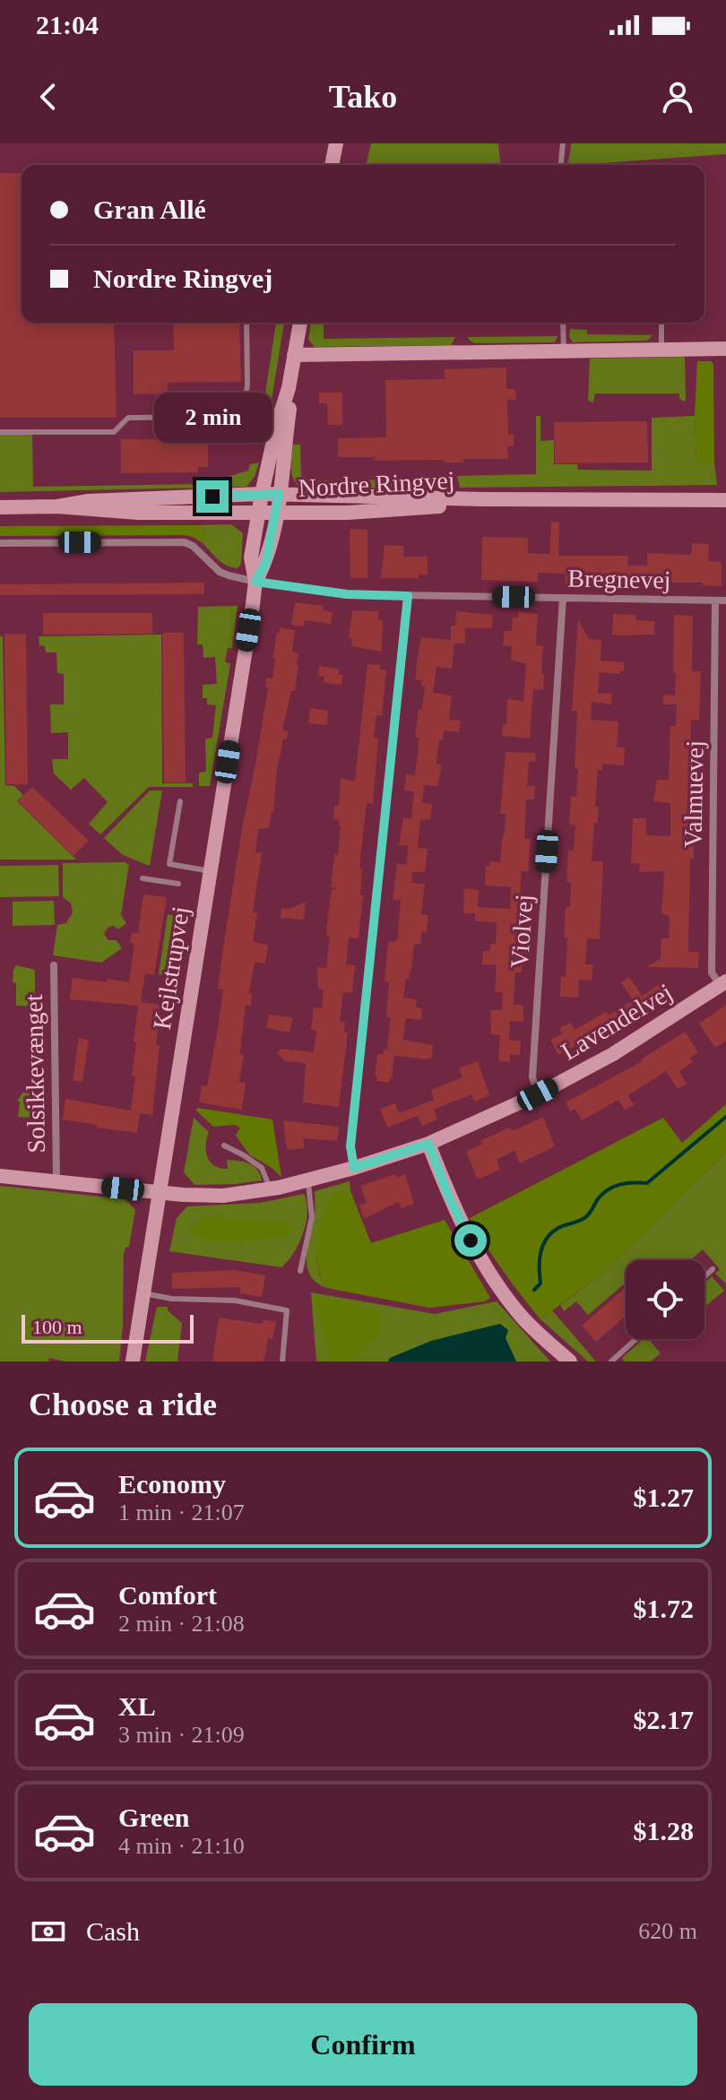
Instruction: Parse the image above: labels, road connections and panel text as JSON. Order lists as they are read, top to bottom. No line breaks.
{"streets":{"street":["Nordre Ringvej","Bregnevej","Valmuevej","Violvej","Kejlstrupvej","Lavendelvej","Solsikkevænget"]},"crossings":[["Nordre Ringvej","Kejlstrupvej"],["Bregnevej","Valmuevej"],["Bregnevej","Violvej"],["Bregnevej","Kejlstrupvej"],["Valmuevej","Lavendelvej"],["Violvej","Lavendelvej"],["Kejlstrupvej","Lavendelvej"],["Lavendelvej","Solsikkevænget"]],"scale_bar":"100 m","page":{"status":"21:04","header":"Tako","banner":["Gran Allé","Nordre Ringvej"],"bubble":"2 min","scale":"100 m","heading":"Choose a ride","list":[{"name":"Economy","note":"1 min · 21:07","value":"$1.27"},{"name":"Comfort","note":"2 min · 21:08","value":"$1.72"},{"name":"XL","note":"3 min · 21:09","value":"$2.17"},{"name":"Green","note":"4 min · 21:10","value":"$1.28"}],"pay":["Cash","620 m"],"buttons":"Confirm"}}
